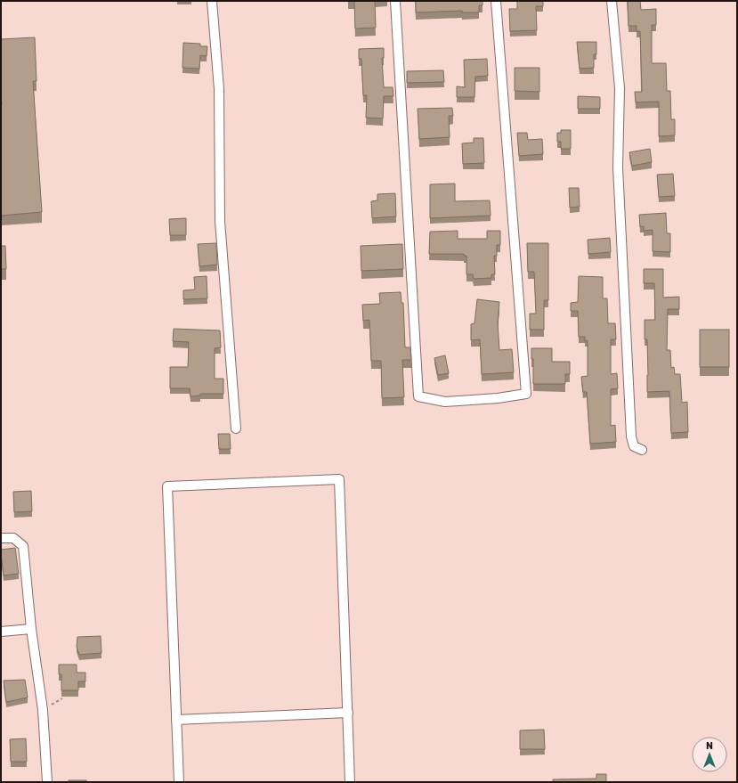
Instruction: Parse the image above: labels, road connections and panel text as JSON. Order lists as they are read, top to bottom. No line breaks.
{"north":"top"}
